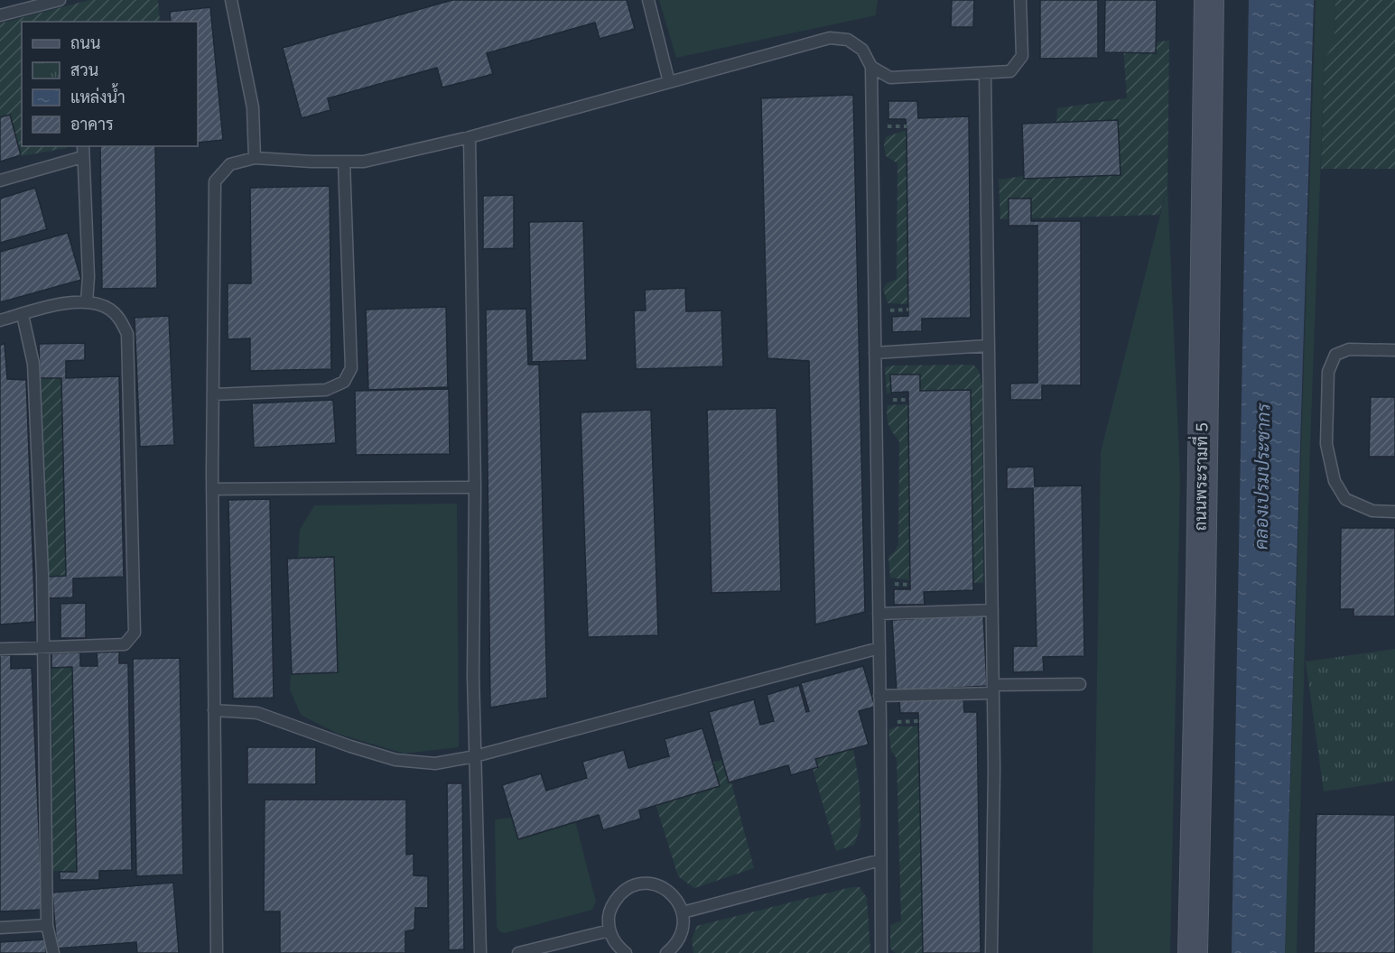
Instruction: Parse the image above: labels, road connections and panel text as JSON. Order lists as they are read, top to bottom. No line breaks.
{"streets":{"main road":["ถนนพระรามที่ 5"]},"water":["คลองเปรมประชากร"],"legend":["ถนน","สวน","แหล่งน้ำ","อาคาร"]}
